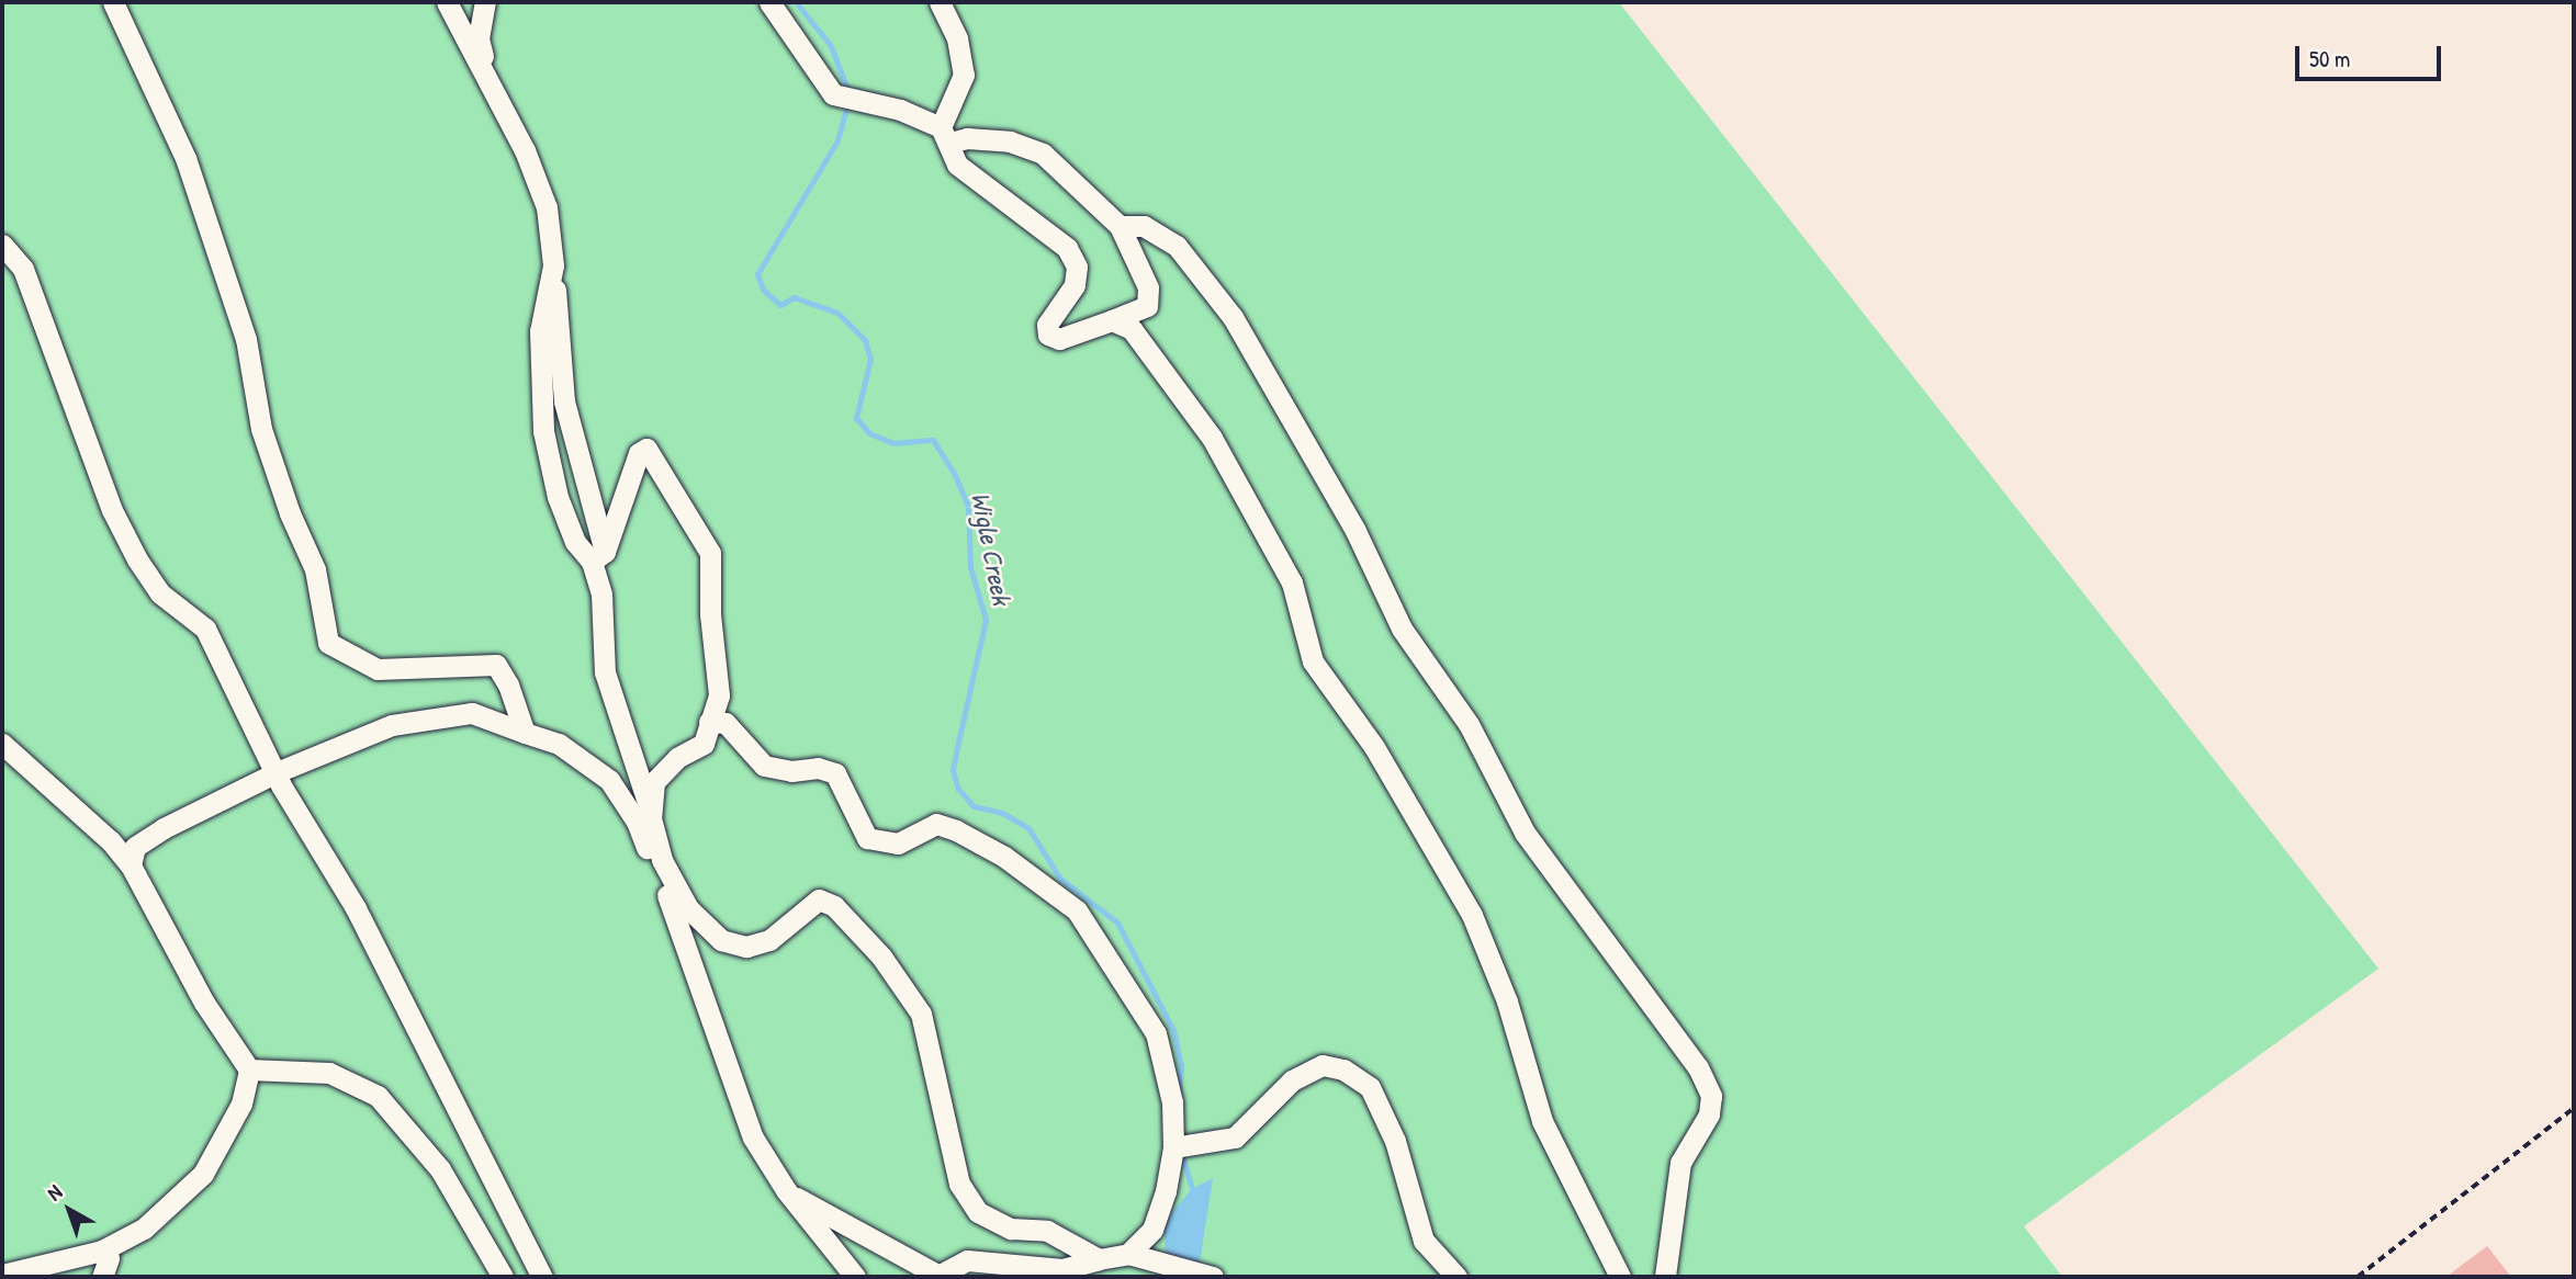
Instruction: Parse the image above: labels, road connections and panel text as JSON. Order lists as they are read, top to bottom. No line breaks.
{"water":["Wigle Creek"],"scale_bar":"50 m","north":"top left"}
